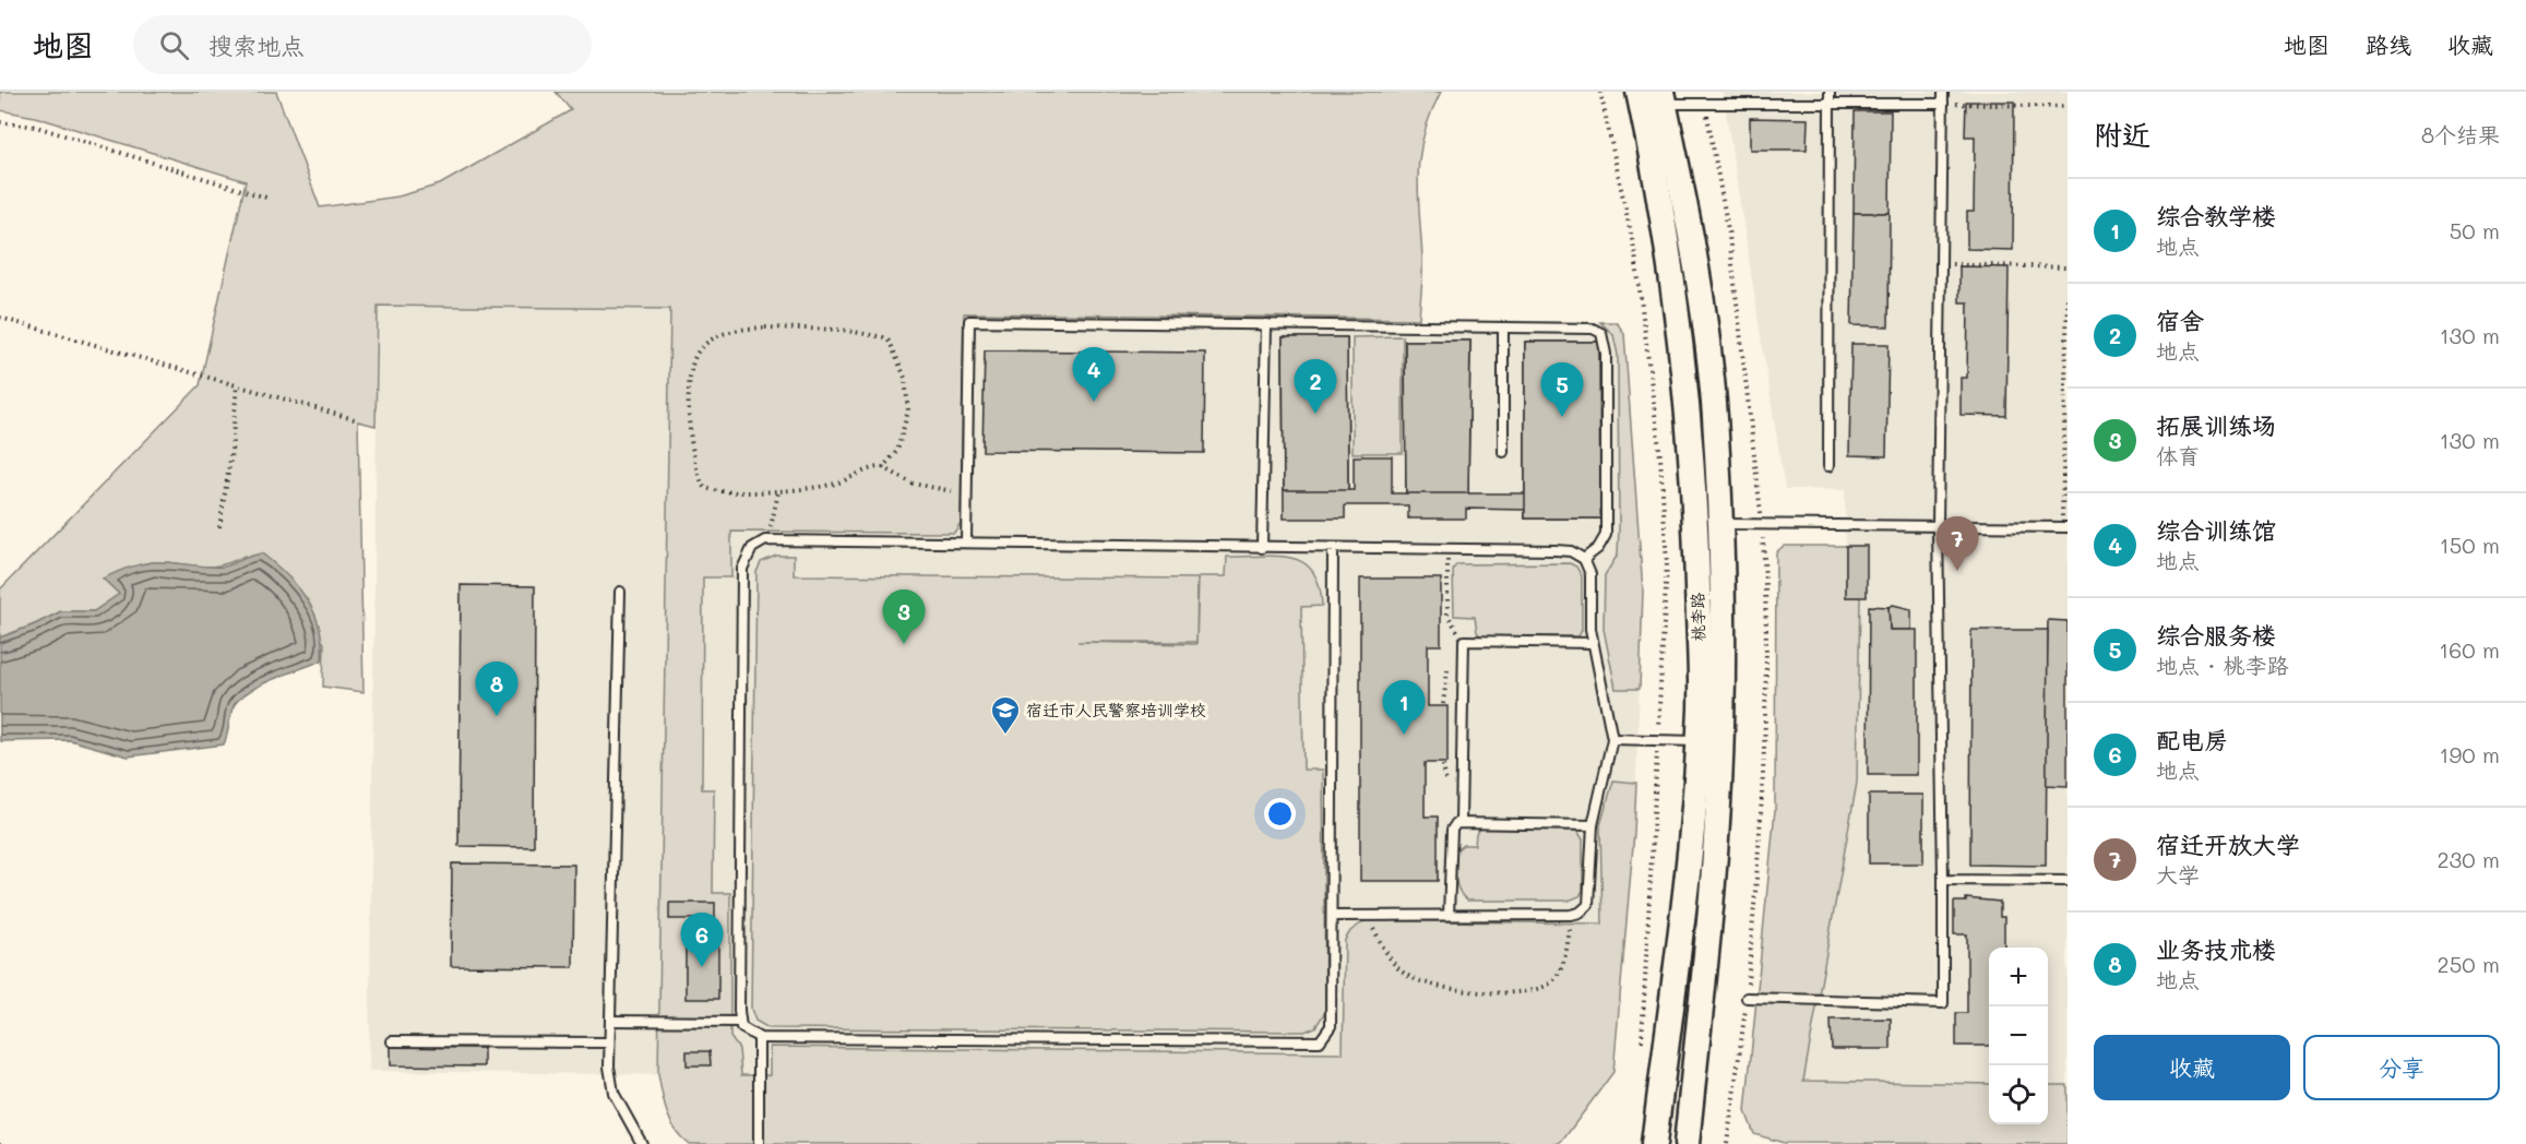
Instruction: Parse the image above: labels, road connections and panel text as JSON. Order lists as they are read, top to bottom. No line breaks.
{"streets":{"main road":["桃李路"]},"places":{"school or university":["宿迁市人民警察培训学校"]},"page":{"header":"地图","search":"搜索地点","nav":["地图","路线","收藏"],"heading":["附近","8个结果"],"list":[{"mark":"1","name":"综合教学楼","note":"地点","value":"50 m"},{"mark":"2","name":"宿舍","note":"地点","value":"130 m"},{"mark":"3","name":"拓展训练场","note":"体育","value":"130 m"},{"mark":"4","name":"综合训练馆","note":"地点","value":"150 m"},{"mark":"5","name":"综合服务楼","note":"地点 · 桃李路","value":"160 m"},{"mark":"6","name":"配电房","note":"地点","value":"190 m"},{"mark":"7","name":"宿迁开放大学","note":"大学","value":"230 m"},{"mark":"8","name":"业务技术楼","note":"地点","value":"250 m"}],"pins":["4","2","5","7","3","8","1","6"],"map_buttons":["+","−"],"buttons":["收藏","分享"]}}
